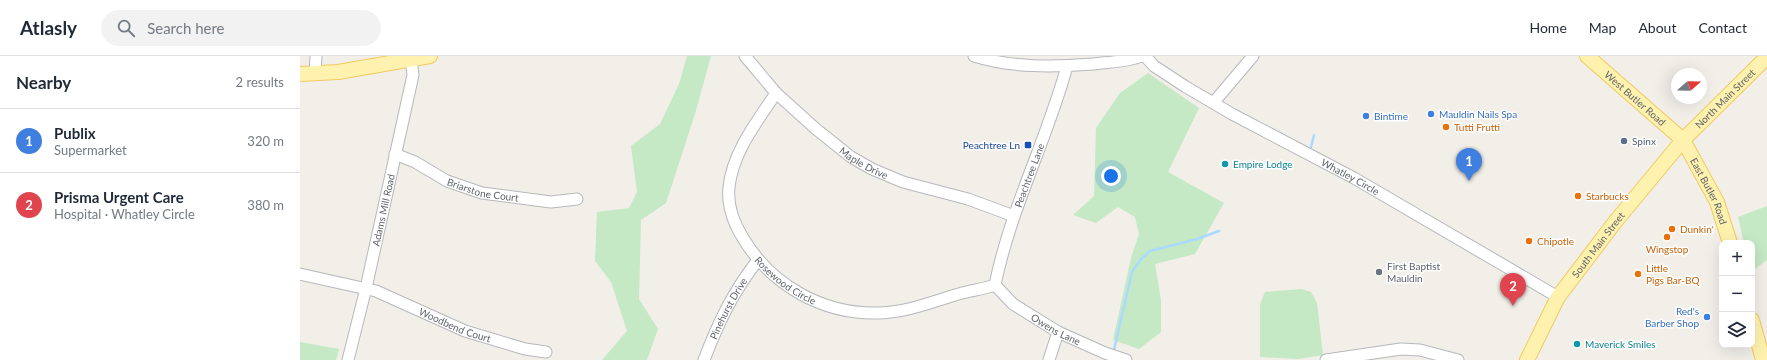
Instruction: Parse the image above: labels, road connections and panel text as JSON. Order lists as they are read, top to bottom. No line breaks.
{"streets":{"main road":["West Butler Road","North Main Street","East Butler Road","South Main Street"],"street":["Maple Drive","Peachtree Lane","Whatley Circle","Briarstone Court","Adams Mill Road","Rosewood Circle","Pinehurst Drive","Woodbend Court","Owens Lane"]},"crossings":[["West Butler Road","North Main Street"],["West Butler Road","East Butler Road"],["West Butler Road","South Main Street"],["North Main Street","East Butler Road"],["North Main Street","South Main Street"],["Maple Drive","Peachtree Lane"],["Maple Drive","Rosewood Circle"],["Peachtree Lane","Rosewood Circle"],["Peachtree Lane","Owens Lane"],["Whatley Circle","South Main Street"],["Briarstone Court","Adams Mill Road"],["East Butler Road","South Main Street"],["Adams Mill Road","Woodbend Court"],["Rosewood Circle","Pinehurst Drive"],["Rosewood Circle","Owens Lane"]],"places":{"other":["Mauldin Nails Spa","Bintime","Tutti Frutti","Spinx","Empire Lodge","Starbucks","Dunkin'","Wingstop","Chipotle","First Baptist Mauldin","Little Pigs Bar-BQ","Red's Barber Shop","Maverick Smiles"],"transit":["Peachtree Ln"]},"north":"right","page":{"header":"Atlasly","search":"Search here","nav":["Home","Map","About","Contact"],"heading":["Nearby","2 results"],"list":[{"mark":"1","name":"Publix","note":"Supermarket","value":"320 m"},{"mark":"2","name":"Prisma Urgent Care","note":"Hospital · Whatley Circle","value":"380 m"}],"pins":["1","2"],"map_buttons":["+","−"]}}
